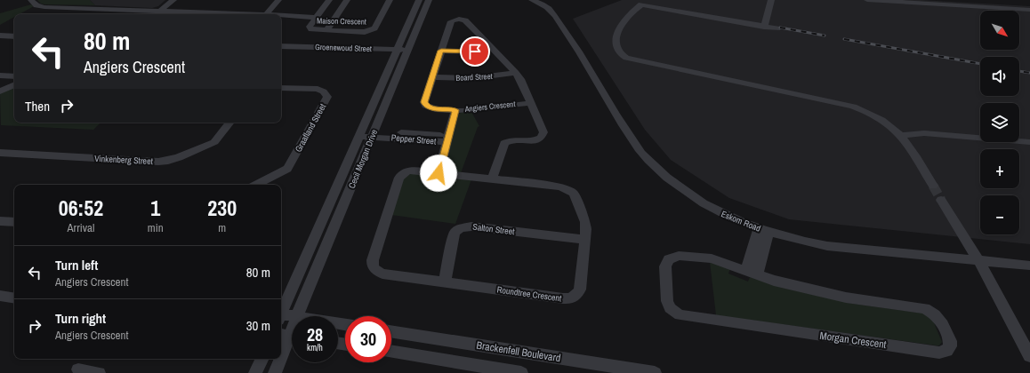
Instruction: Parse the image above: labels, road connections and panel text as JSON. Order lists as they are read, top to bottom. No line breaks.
{"streets":{"street":["Maison Crescent","Groenewoud Street","Board Street","Angiers Crescent","Graafland Street","Pepper Street","Cecil Morgan Drive","Vinkenberg Street","Eskom Road","Salton Street","Roundtree Crescent","Morgan Crescent","Brackenfell Boulevard"]},"crossings":[["Groenewoud Street","Cecil Morgan Drive"],["Board Street","Angiers Crescent"],["Angiers Crescent","Pepper Street"],["Angiers Crescent","Roundtree Crescent"],["Pepper Street","Cecil Morgan Drive"],["Pepper Street","Roundtree Crescent"],["Salton Street","Roundtree Crescent"]],"north":"bottom right","page":{"map_buttons":["+","−"],"turn":["80 m","Angiers Crescent"],"then":"Then","eta":["06:52","Arrival","1","min","230","m"],"list":[{"name":"Turn left","note":"Angiers Crescent","value":"80 m"},{"name":"Turn right","note":"Angiers Crescent","value":"30 m"}],"speed":"28 km/h","limit":"30"}}
